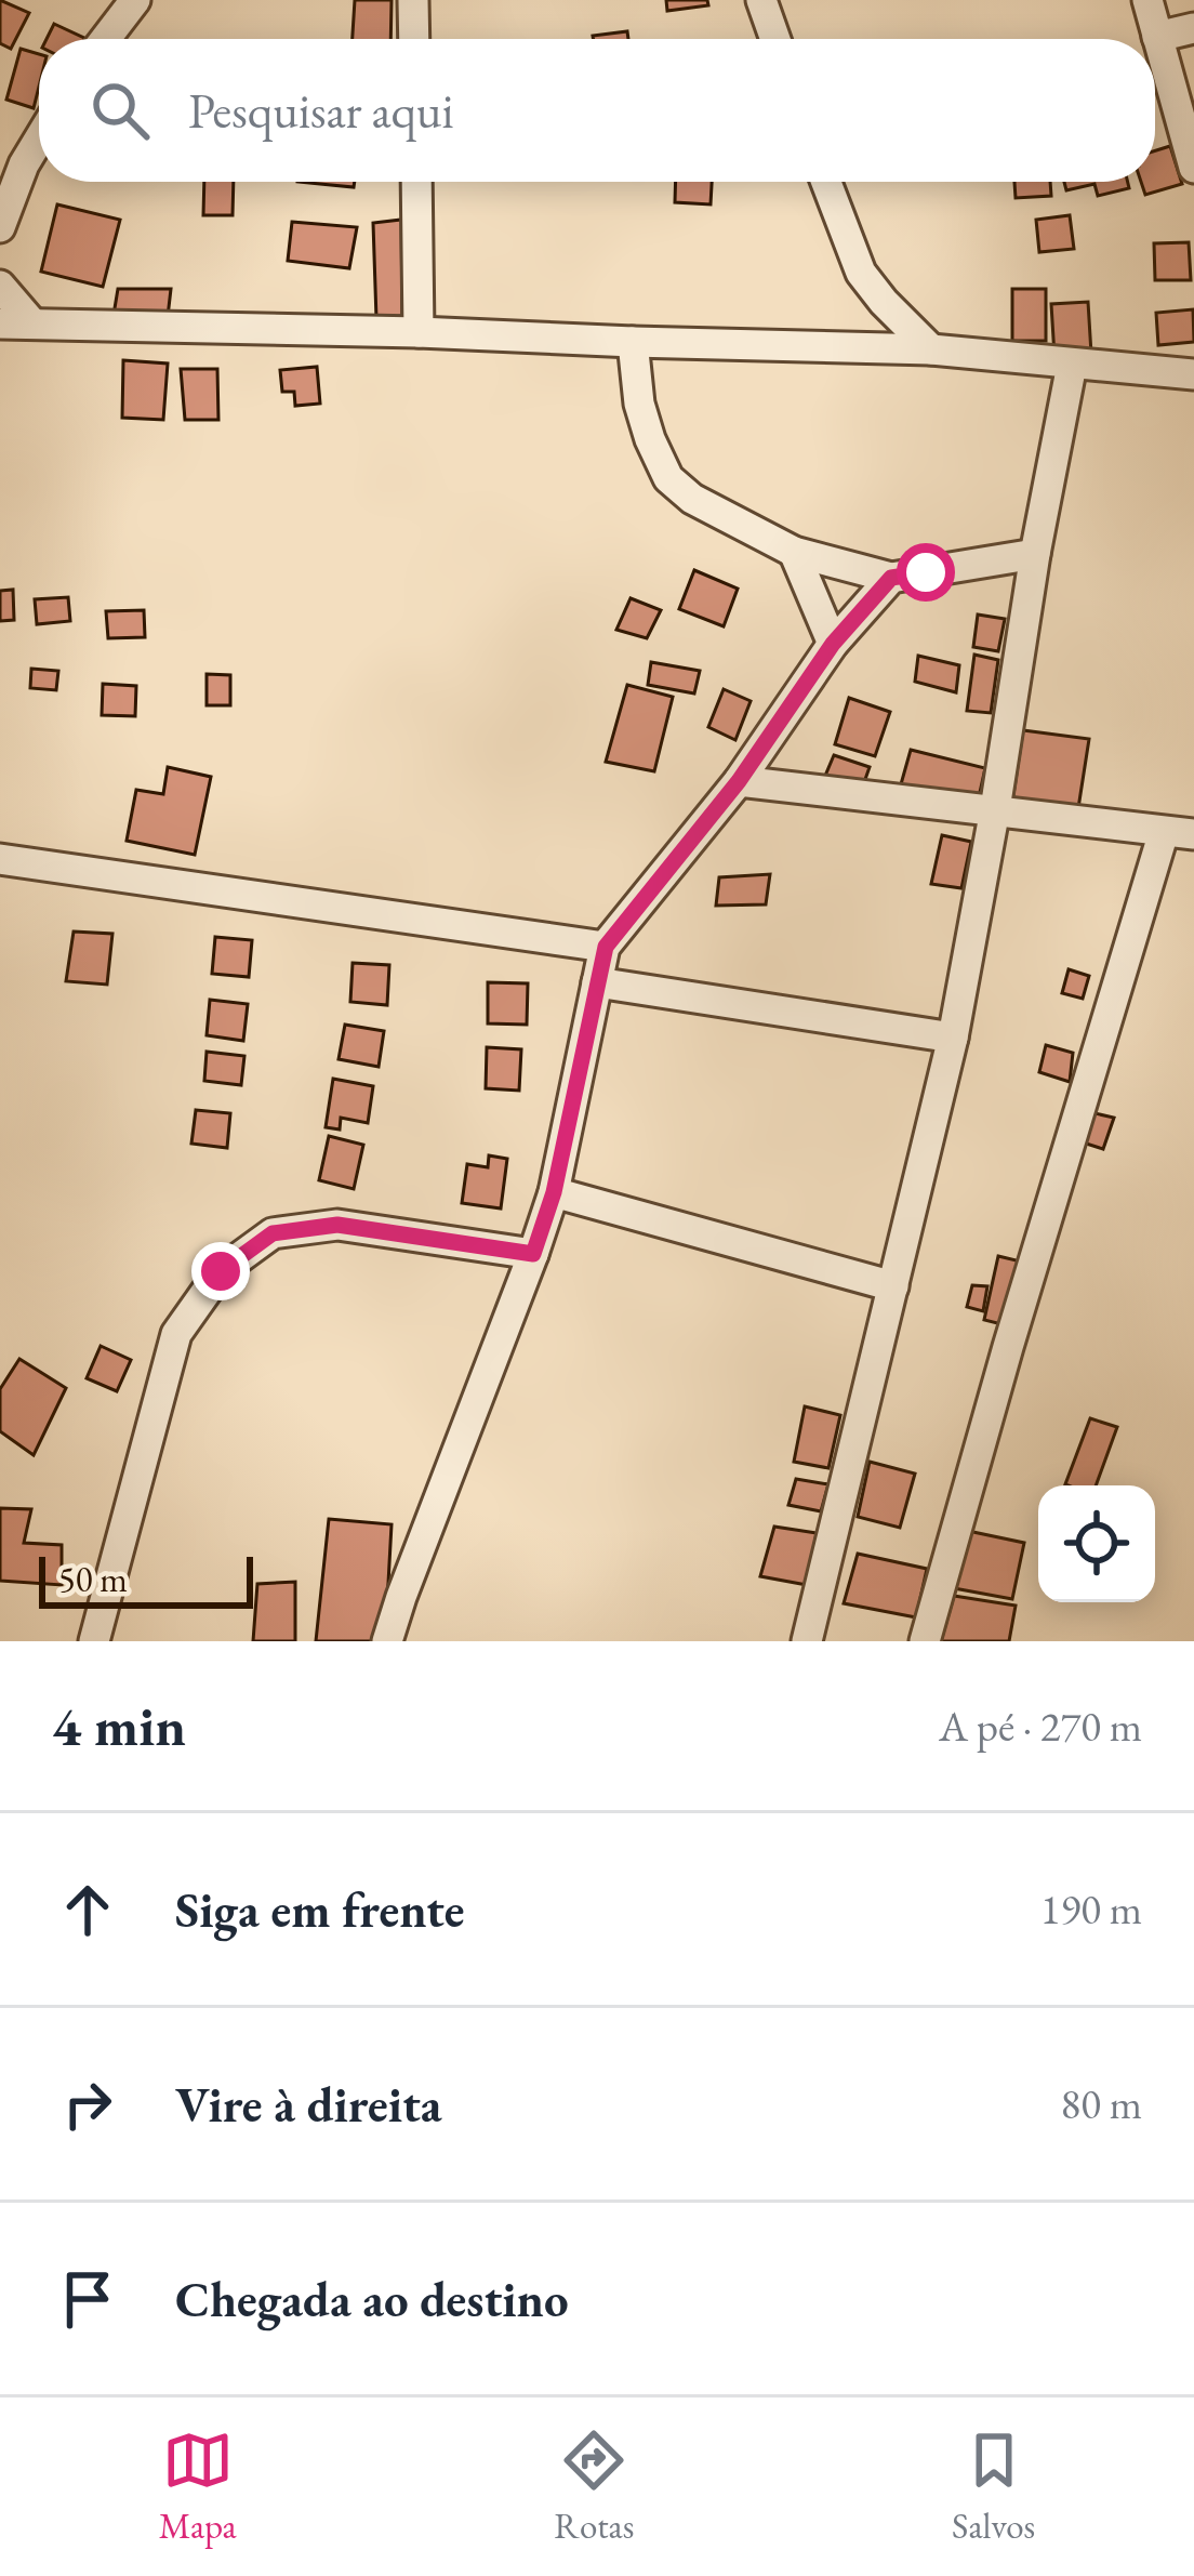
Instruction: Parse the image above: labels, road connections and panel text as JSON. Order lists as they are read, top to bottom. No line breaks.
{"scale_bar":"50 m","page":{"search":"Pesquisar aqui","scale":"50 m","heading":["4 min","A pé · 270 m"],"list":[["Siga em frente","190 m"],["Vire à direita","80 m"],"Chegada ao destino"],"nav":["Mapa","Rotas","Salvos"]}}
